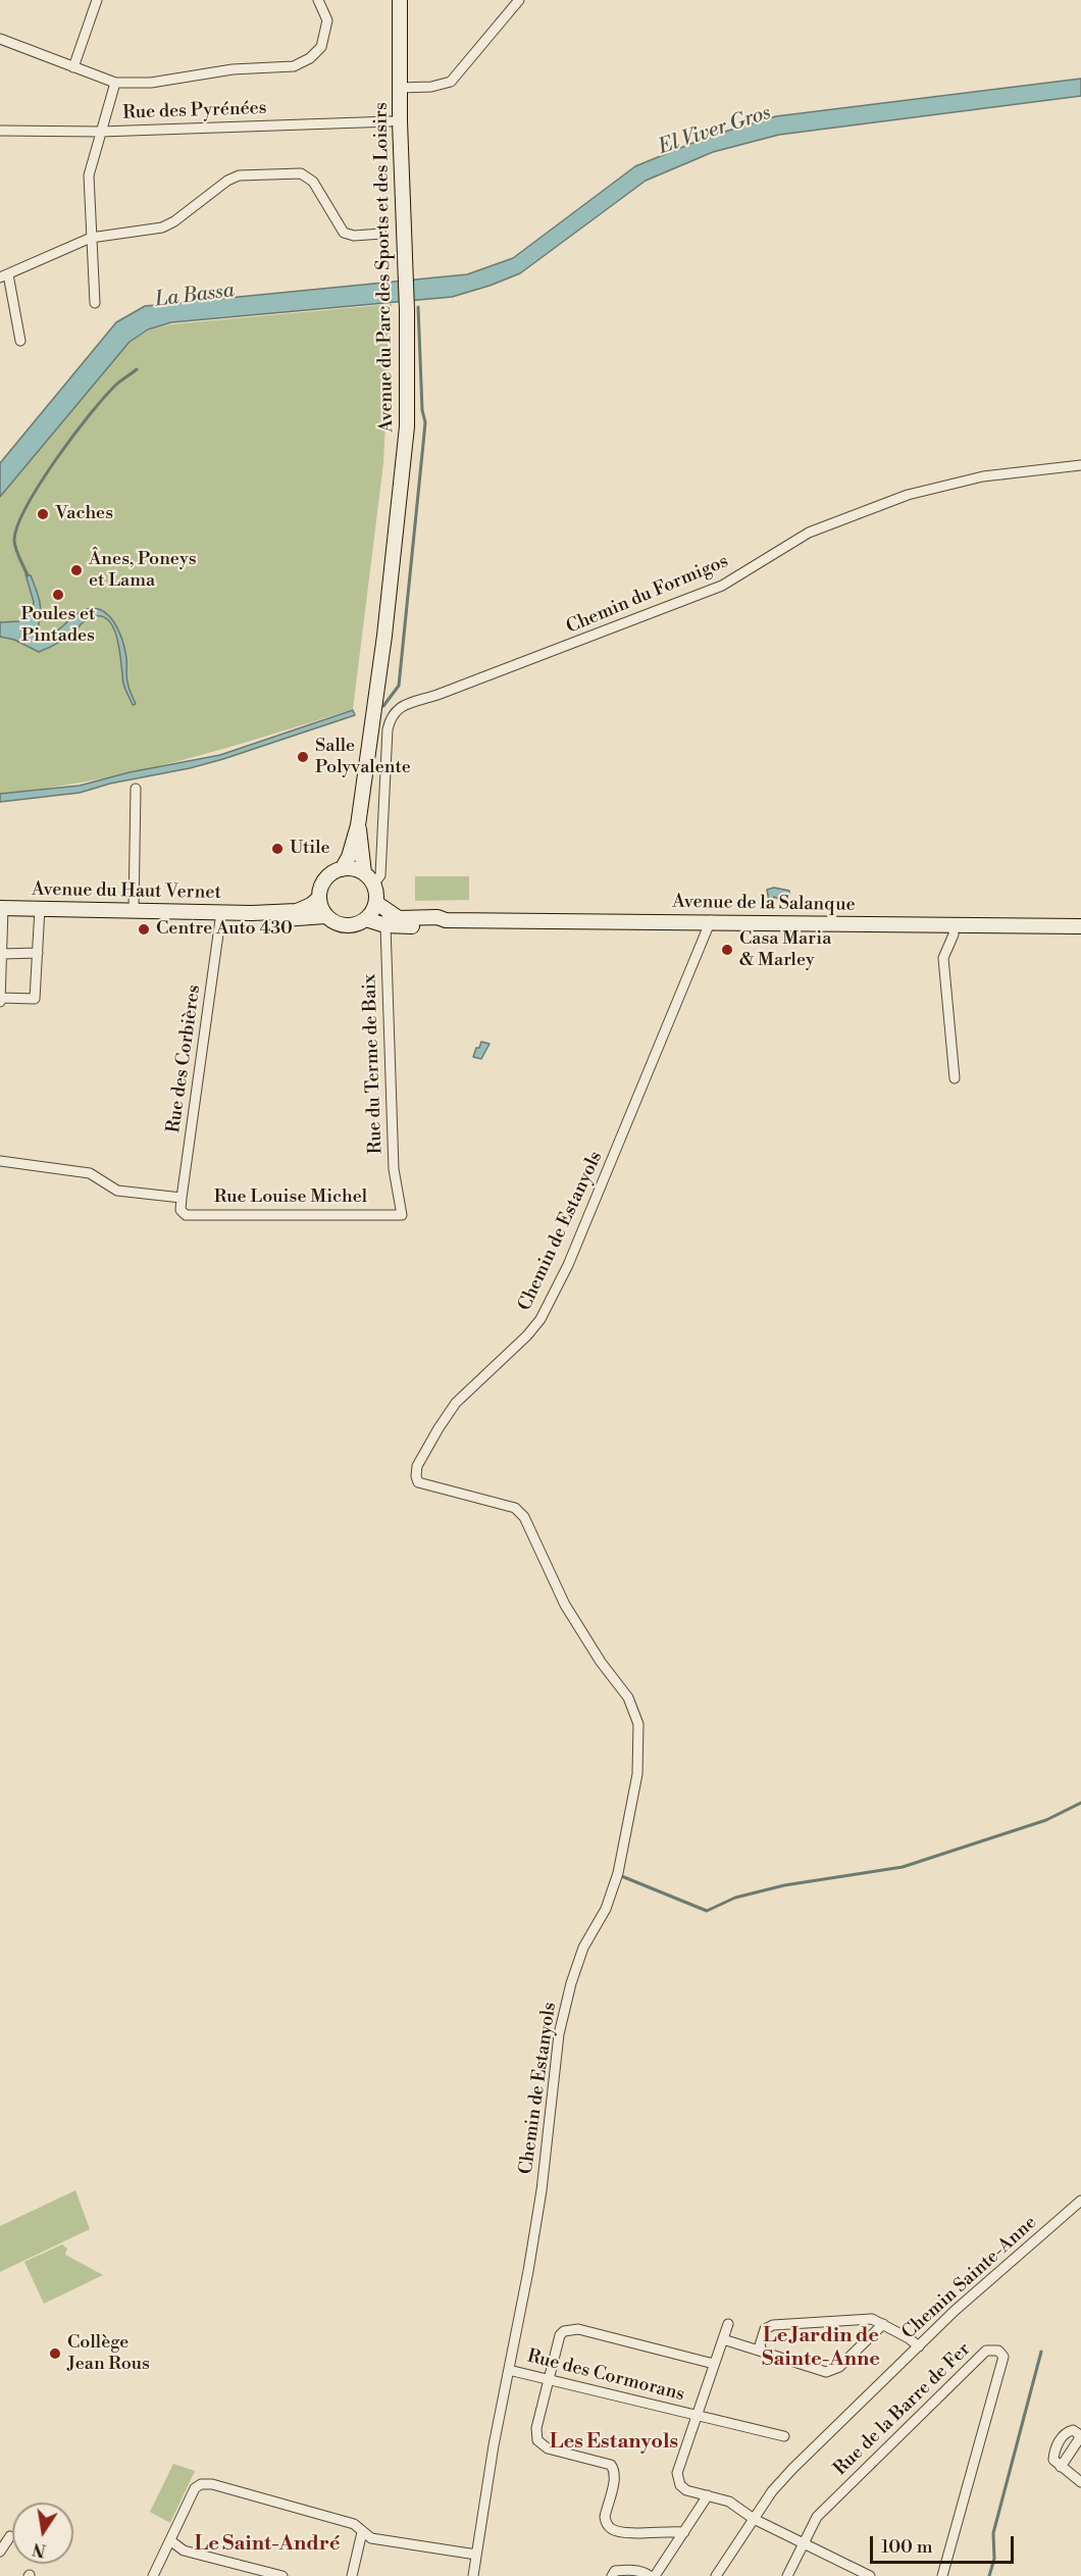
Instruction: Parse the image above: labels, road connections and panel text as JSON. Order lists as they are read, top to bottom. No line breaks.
{"streets":{"main road":["Avenue du Parc des Sports et des Loisirs","Avenue du Haut Vernet","Avenue de la Salanque"],"street":["Rue des Pyrénées","Chemin du Formigos","Rue des Corbières","Rue du Terme de Baix","Rue Louise Michel","Chemin de Estanyols","Chemin Sainte-Anne","Rue des Cormorans","Rue de la Barre de Fer"]},"crossings":[["Avenue du Parc des Sports et des Loisirs","Chemin du Formigos"],["Avenue du Parc des Sports et des Loisirs","Avenue du Haut Vernet"],["Avenue du Parc des Sports et des Loisirs","Avenue de la Salanque"],["Avenue du Parc des Sports et des Loisirs","Rue du Terme de Baix"],["Chemin du Formigos","Avenue du Haut Vernet"],["Chemin du Formigos","Avenue de la Salanque"],["Chemin du Formigos","Rue du Terme de Baix"],["Avenue du Haut Vernet","Avenue de la Salanque"],["Avenue du Haut Vernet","Rue des Corbières"],["Avenue du Haut Vernet","Rue du Terme de Baix"],["Avenue de la Salanque","Rue du Terme de Baix"],["Avenue de la Salanque","Chemin de Estanyols"],["Rue des Corbières","Rue Louise Michel"],["Rue du Terme de Baix","Rue Louise Michel"],["Chemin de Estanyols","Rue des Cormorans"]],"districts":["Le Jardin de Sainte-Anne","Les Estanyols","Le Saint-André"],"water":["El Viver Gros","La Bassa"],"places":["Vaches","Ânes, Poneys et Lama","Poules et Pintades","Salle Polyvalente","Utile","Centre Auto 430","Casa Maria & Marley","Collège Jean Rous"],"scale_bar":"100 m","north":"bottom"}
